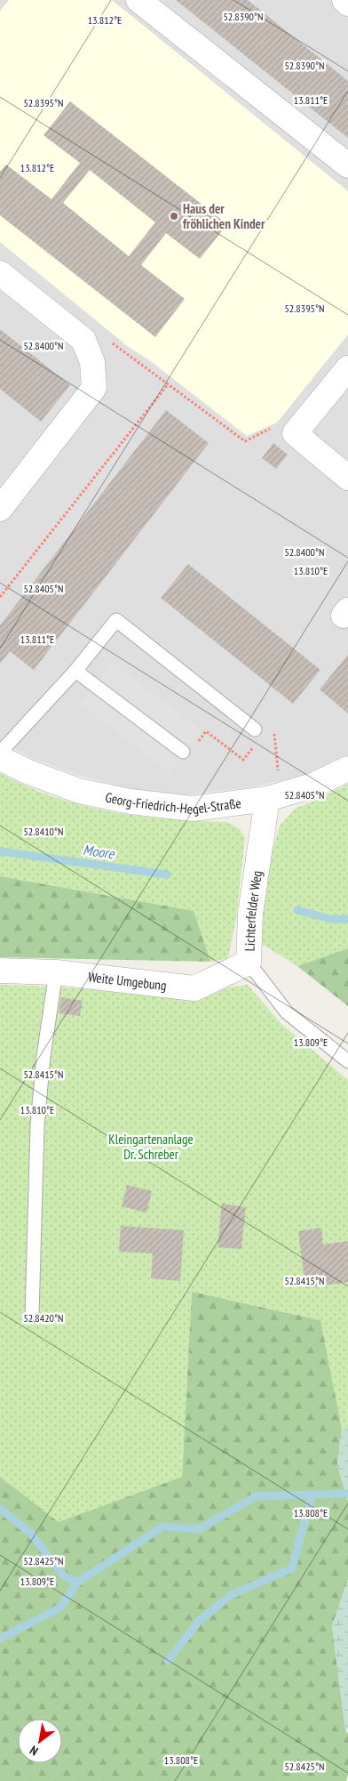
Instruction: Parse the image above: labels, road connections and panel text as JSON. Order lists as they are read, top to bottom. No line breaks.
{"streets":{"street":["Georg-Friedrich-Hegel-Straße","Lichterfelder Weg","Weite Umgebung"]},"crossings":[["Georg-Friedrich-Hegel-Straße","Lichterfelder Weg"],["Lichterfelder Weg","Weite Umgebung"]],"water":["Moore"],"parks":["Kleingartenanlage Dr. Schreber"],"places":["Haus der fröhlichen Kinder"],"north":"bottom left","coordinates":["52.8390°N","13.812°E","13.811°E","52.8395°N","52.8400°N","13.810°E","52.8405°N","52.8410°N","13.809°E","52.8415°N","52.8420°N","13.808°E","52.8425°N"]}
